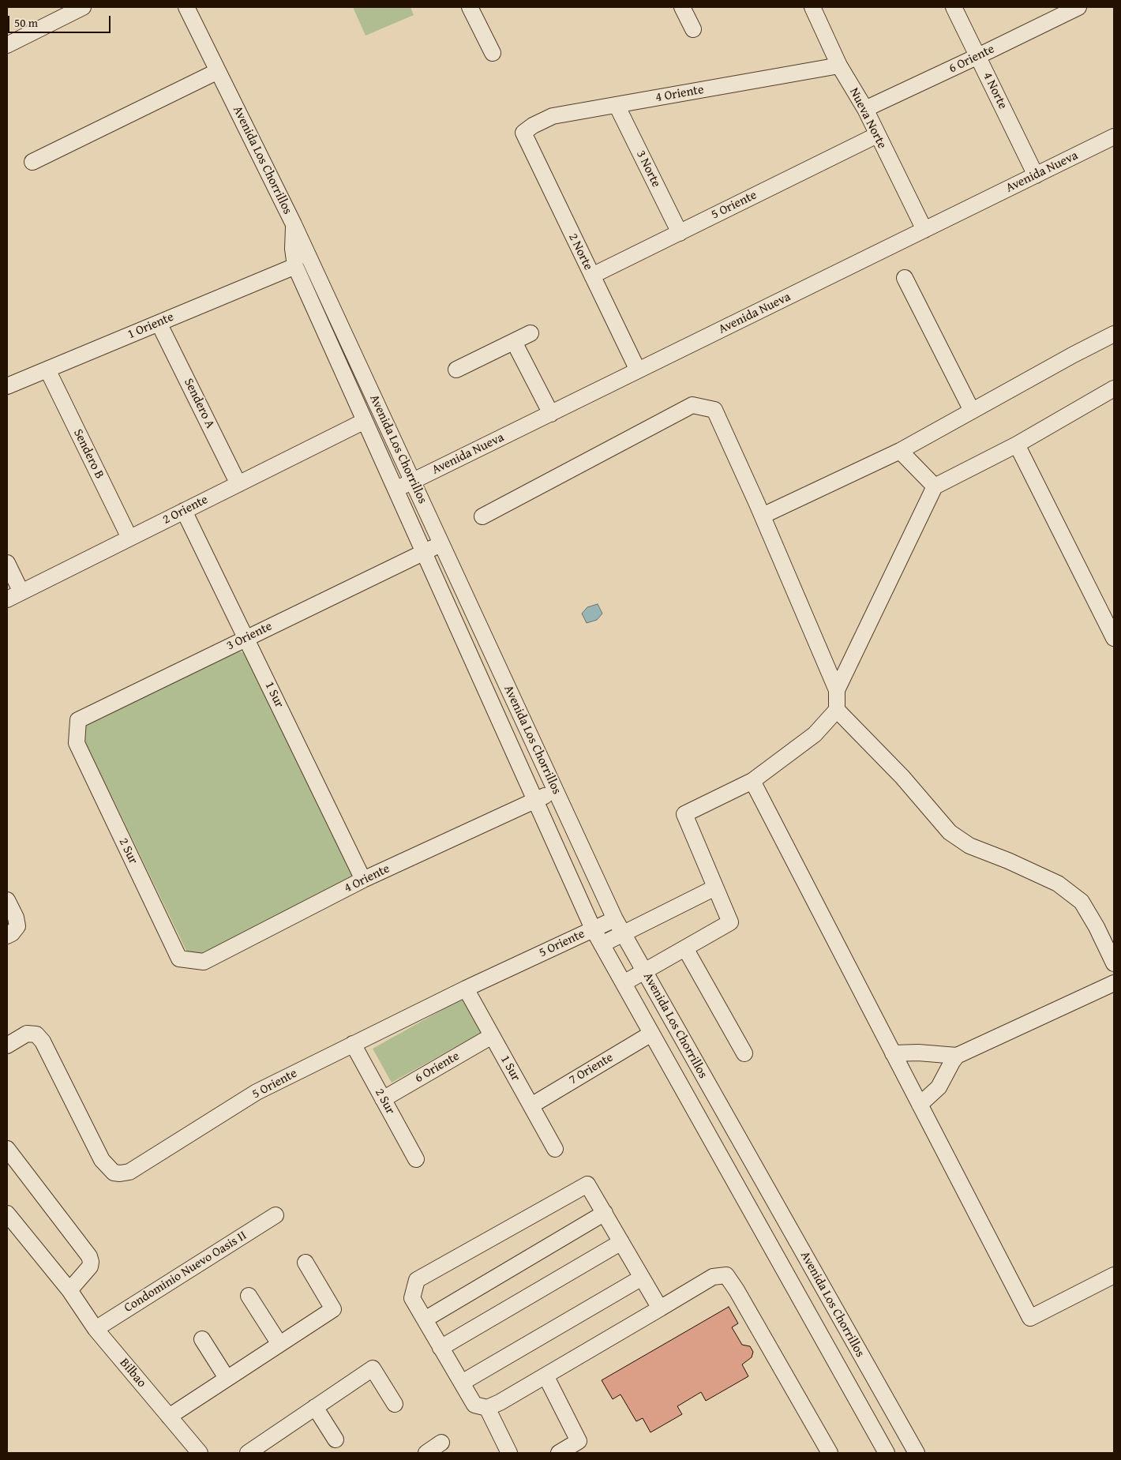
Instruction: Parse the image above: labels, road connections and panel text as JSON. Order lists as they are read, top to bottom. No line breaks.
{"streets":{"street":["6 Oriente","4 Norte","4 Oriente","Nueva Norte","Avenida Los Chorrillos","3 Norte","Avenida Nueva","5 Oriente","2 Norte","1 Oriente","Sendero A","Sendero B","2 Oriente","3 Oriente","1 Sur","2 Sur","7 Oriente","Condominio Nuevo Oasis II","Bilbao"]},"crossings":[["6 Oriente","4 Norte"],["6 Oriente","Nueva Norte"],["6 Oriente","1 Sur"],["6 Oriente","2 Sur"],["4 Norte","Avenida Nueva"],["4 Oriente","Nueva Norte"],["4 Oriente","Avenida Los Chorrillos"],["4 Oriente","3 Norte"],["4 Oriente","2 Norte"],["4 Oriente","1 Sur"],["4 Oriente","2 Sur"],["Nueva Norte","Avenida Nueva"],["Nueva Norte","5 Oriente"],["Avenida Los Chorrillos","Avenida Nueva"],["Avenida Los Chorrillos","5 Oriente"],["Avenida Los Chorrillos","1 Oriente"],["Avenida Los Chorrillos","2 Oriente"],["Avenida Los Chorrillos","3 Oriente"],["Avenida Los Chorrillos","7 Oriente"],["3 Norte","5 Oriente"],["Avenida Nueva","2 Norte"],["5 Oriente","2 Norte"],["5 Oriente","1 Sur"],["5 Oriente","2 Sur"],["1 Oriente","Sendero A"],["1 Oriente","Sendero B"],["Sendero A","2 Oriente"],["Sendero B","2 Oriente"],["2 Oriente","1 Sur"],["3 Oriente","1 Sur"],["3 Oriente","2 Sur"],["1 Sur","7 Oriente"],["Condominio Nuevo Oasis II","Bilbao"]],"scale_bar":"50 m"}
